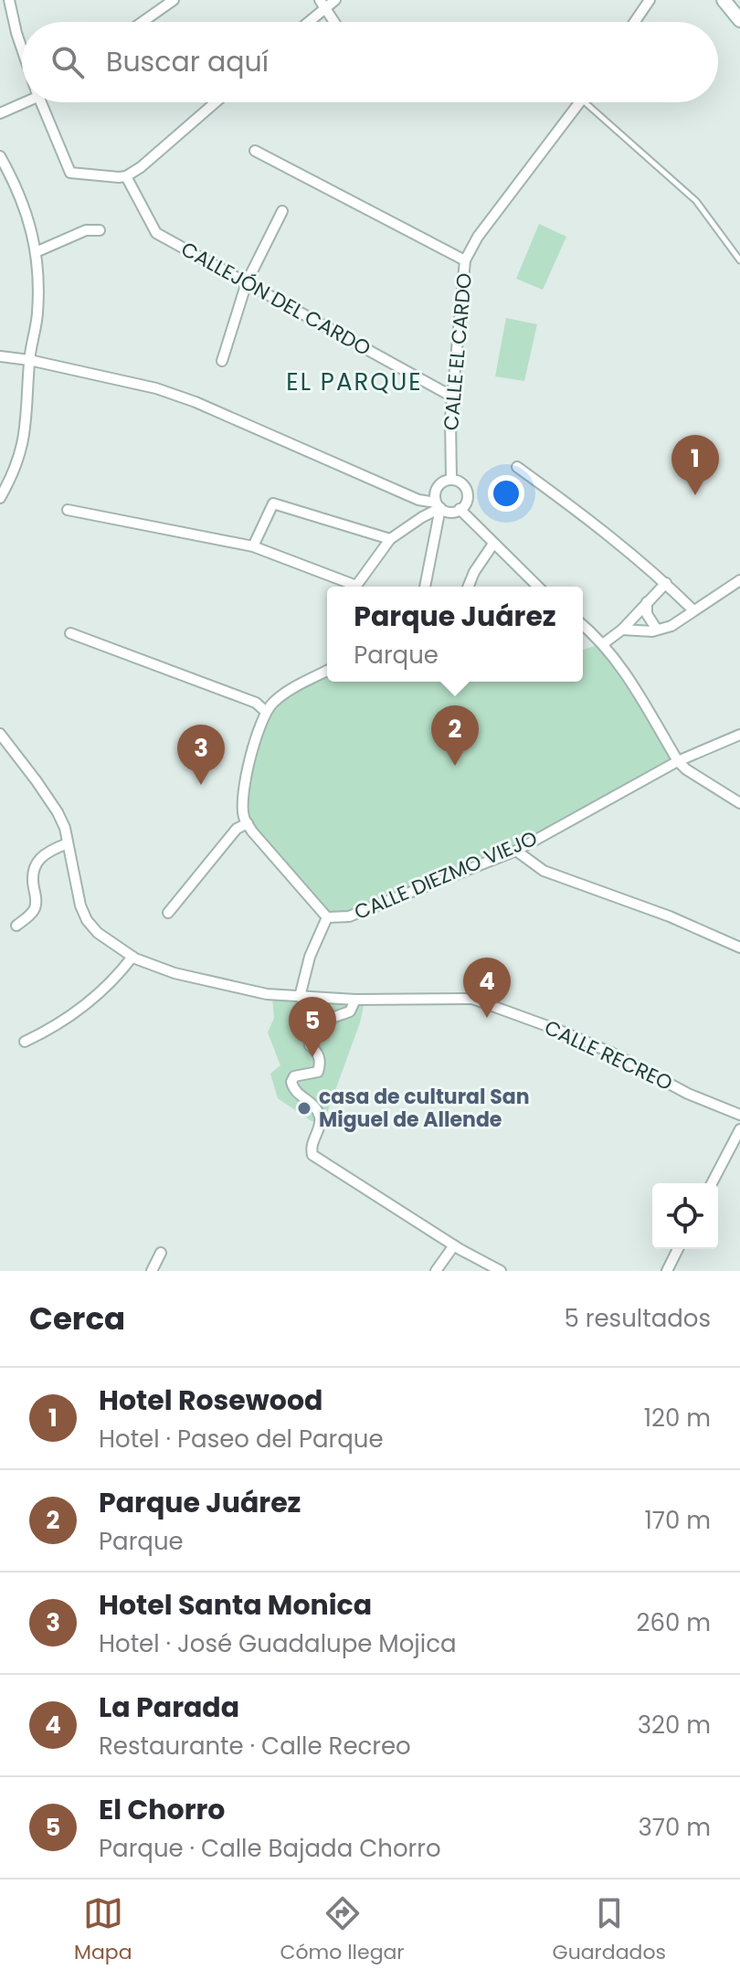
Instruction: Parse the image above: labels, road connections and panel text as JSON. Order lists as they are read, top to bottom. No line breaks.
{"streets":{"street":["CALLEJÓN DEL CARDO","CALLE EL CARDO","CALLE DIEZMO VIEJO","CALLE RECREO"]},"crossings":[["CALLEJÓN DEL CARDO","CALLE EL CARDO"]],"districts":["EL PARQUE"],"places":["casa de cultural San Miguel de Allende"],"page":{"search":"Buscar aquí","pins":["1","2","3","4","5"],"popup":["Parque Juárez","Parque"],"heading":["Cerca","5 resultados"],"list":[{"mark":"1","name":"Hotel Rosewood","note":"Hotel · Paseo del Parque","value":"120 m"},{"mark":"2","name":"Parque Juárez","note":"Parque","value":"170 m"},{"mark":"3","name":"Hotel Santa Monica","note":"Hotel · José Guadalupe Mojica","value":"260 m"},{"mark":"4","name":"La Parada","note":"Restaurante · Calle Recreo","value":"320 m"},{"mark":"5","name":"El Chorro","note":"Parque · Calle Bajada Chorro","value":"370 m"}],"nav":["Mapa","Cómo llegar","Guardados"]}}
